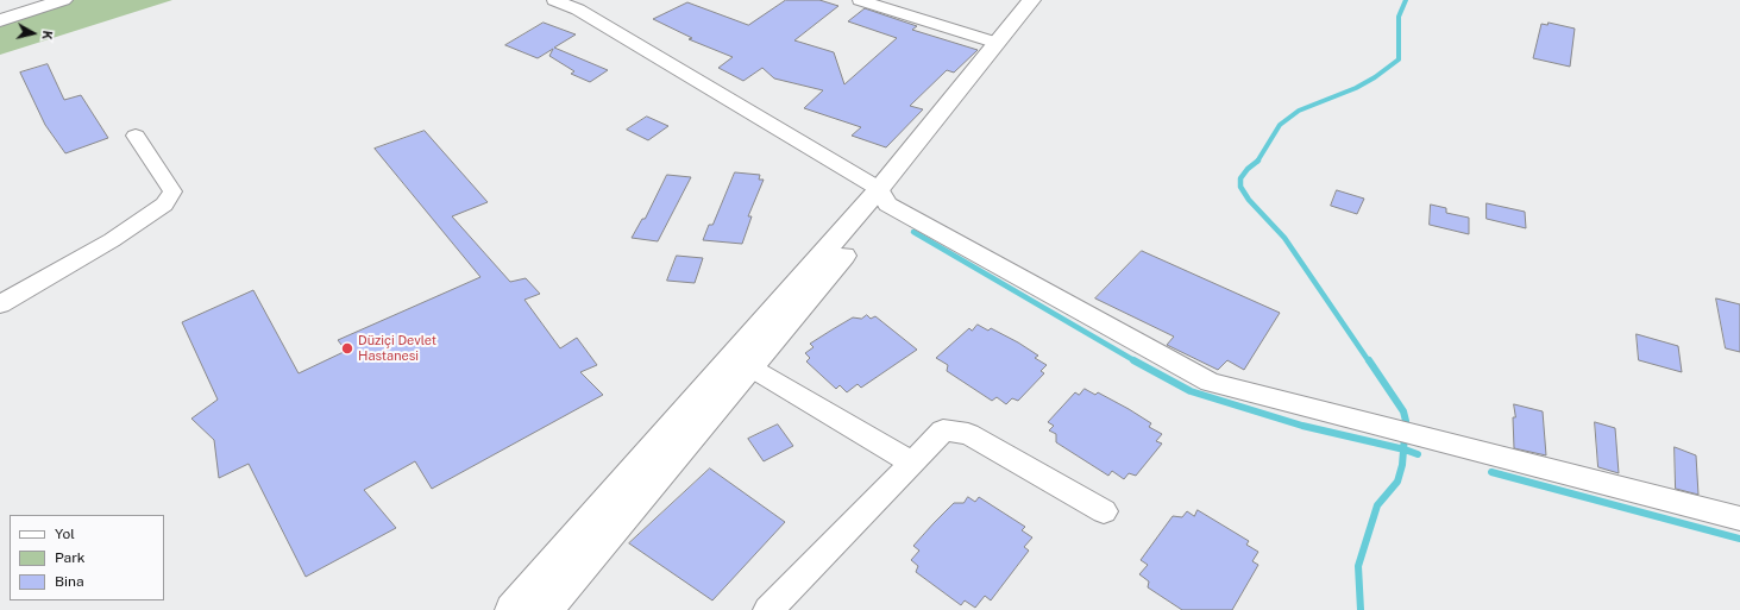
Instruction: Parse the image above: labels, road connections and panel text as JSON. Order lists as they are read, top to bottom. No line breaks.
{"places":["Düziçi Devlet Hastanesi"],"legend":["Yol","Park","Bina"],"north":"right"}
